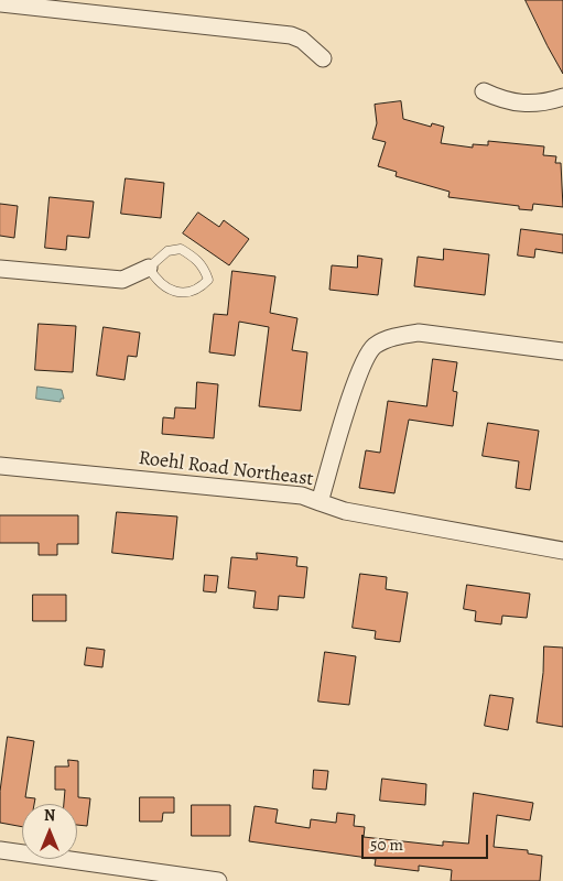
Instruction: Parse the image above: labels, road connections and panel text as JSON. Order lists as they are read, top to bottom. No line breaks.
{"streets":{"street":["Roehl Road Northeast"]},"scale_bar":"50 m","north":"top"}
